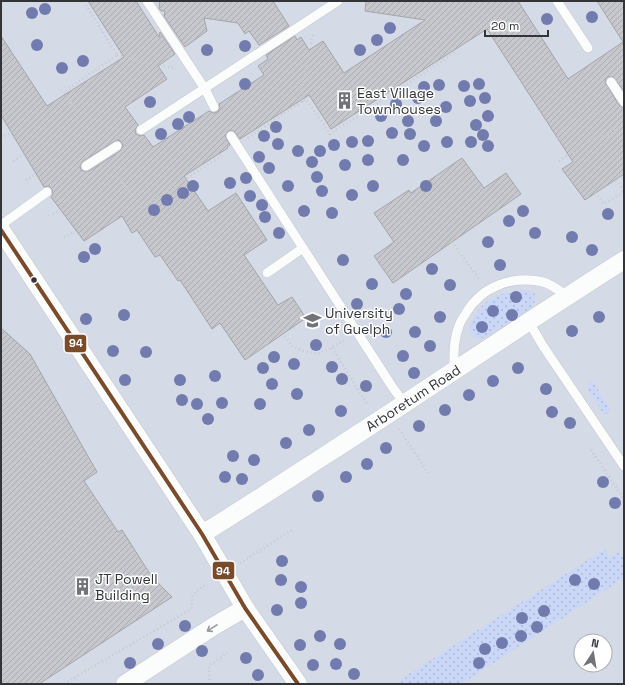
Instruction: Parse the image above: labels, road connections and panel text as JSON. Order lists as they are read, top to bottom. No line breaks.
{"streets":{"street":["Arboretum Road"]},"places":{"building":["East Village Townhouses","JT Powell Building"],"school or university":["University of Guelph"]},"lines":["transit line 94"],"scale_bar":"20 m","north":"top"}
